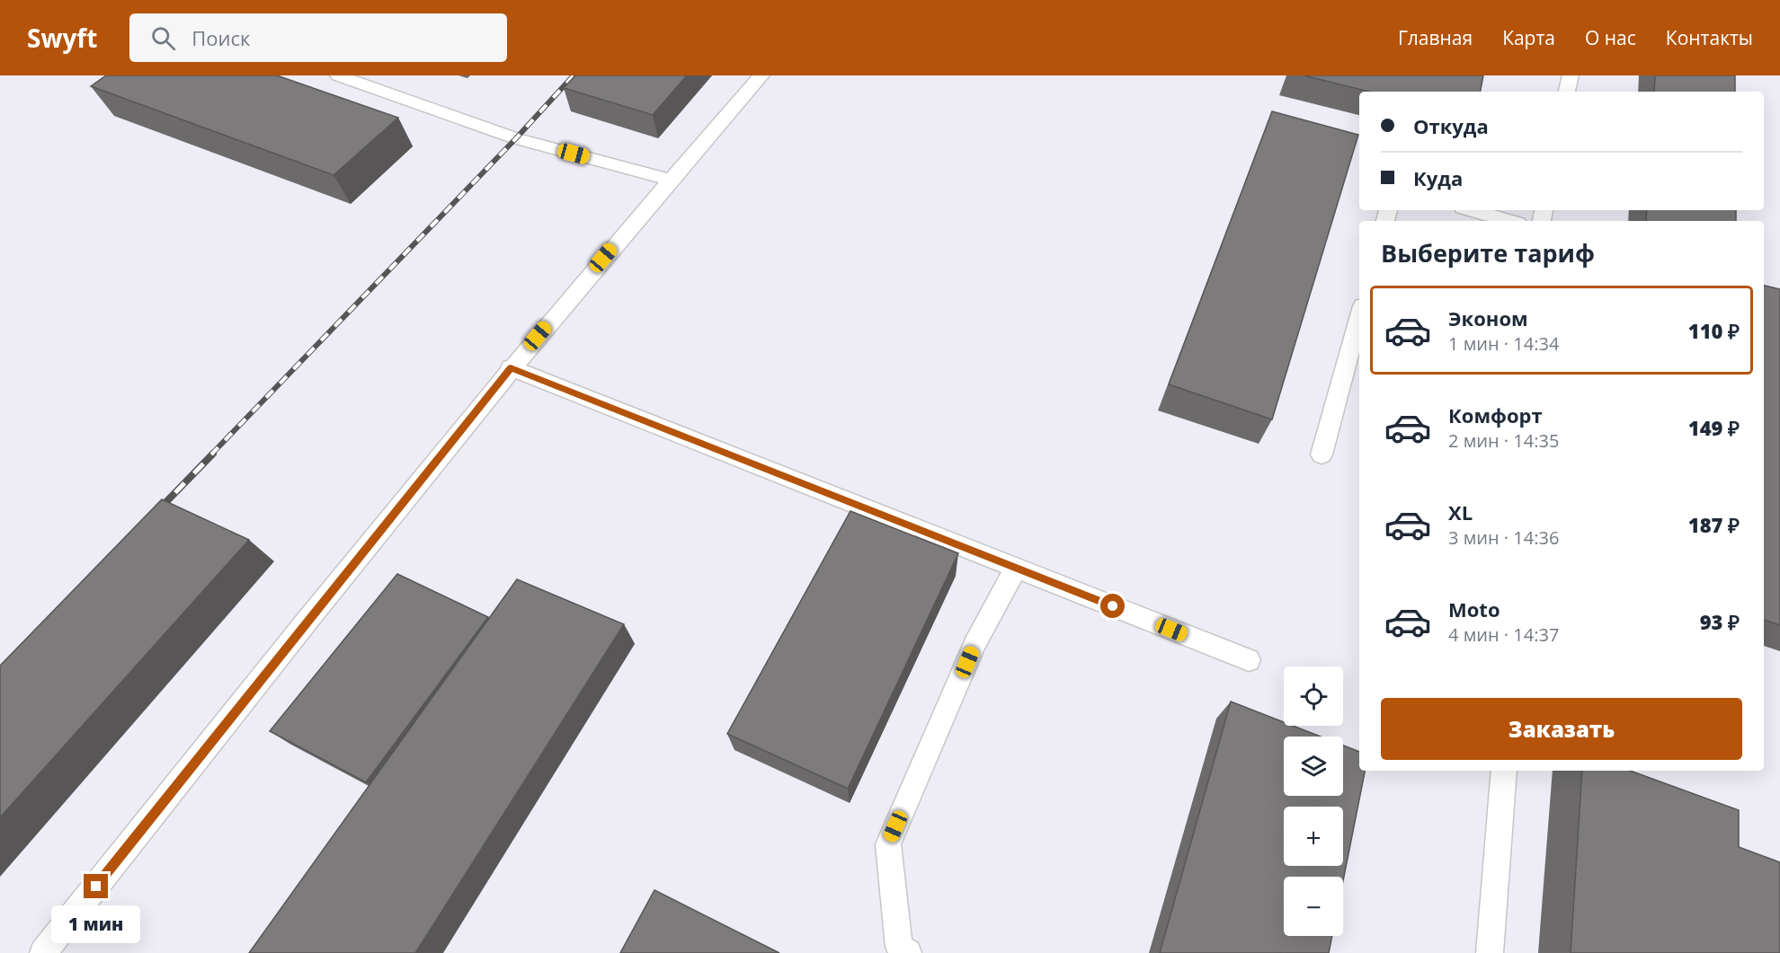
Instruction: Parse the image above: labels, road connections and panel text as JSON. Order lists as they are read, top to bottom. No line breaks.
{"page":{"header":"Swyft","search":"Поиск","nav":["Главная","Карта","О нас","Контакты"],"banner":["Откуда","Куда"],"heading":"Выберите тариф","list":[{"name":"Эконом","note":"1 мин · 14:34","value":"110 ₽"},{"name":"Комфорт","note":"2 мин · 14:35","value":"149 ₽"},{"name":"XL","note":"3 мин · 14:36","value":"187 ₽"},{"name":"Moto","note":"4 мин · 14:37","value":"93 ₽"}],"map_buttons":["+","−"],"buttons":"Заказать","bubble":"1 мин"}}
